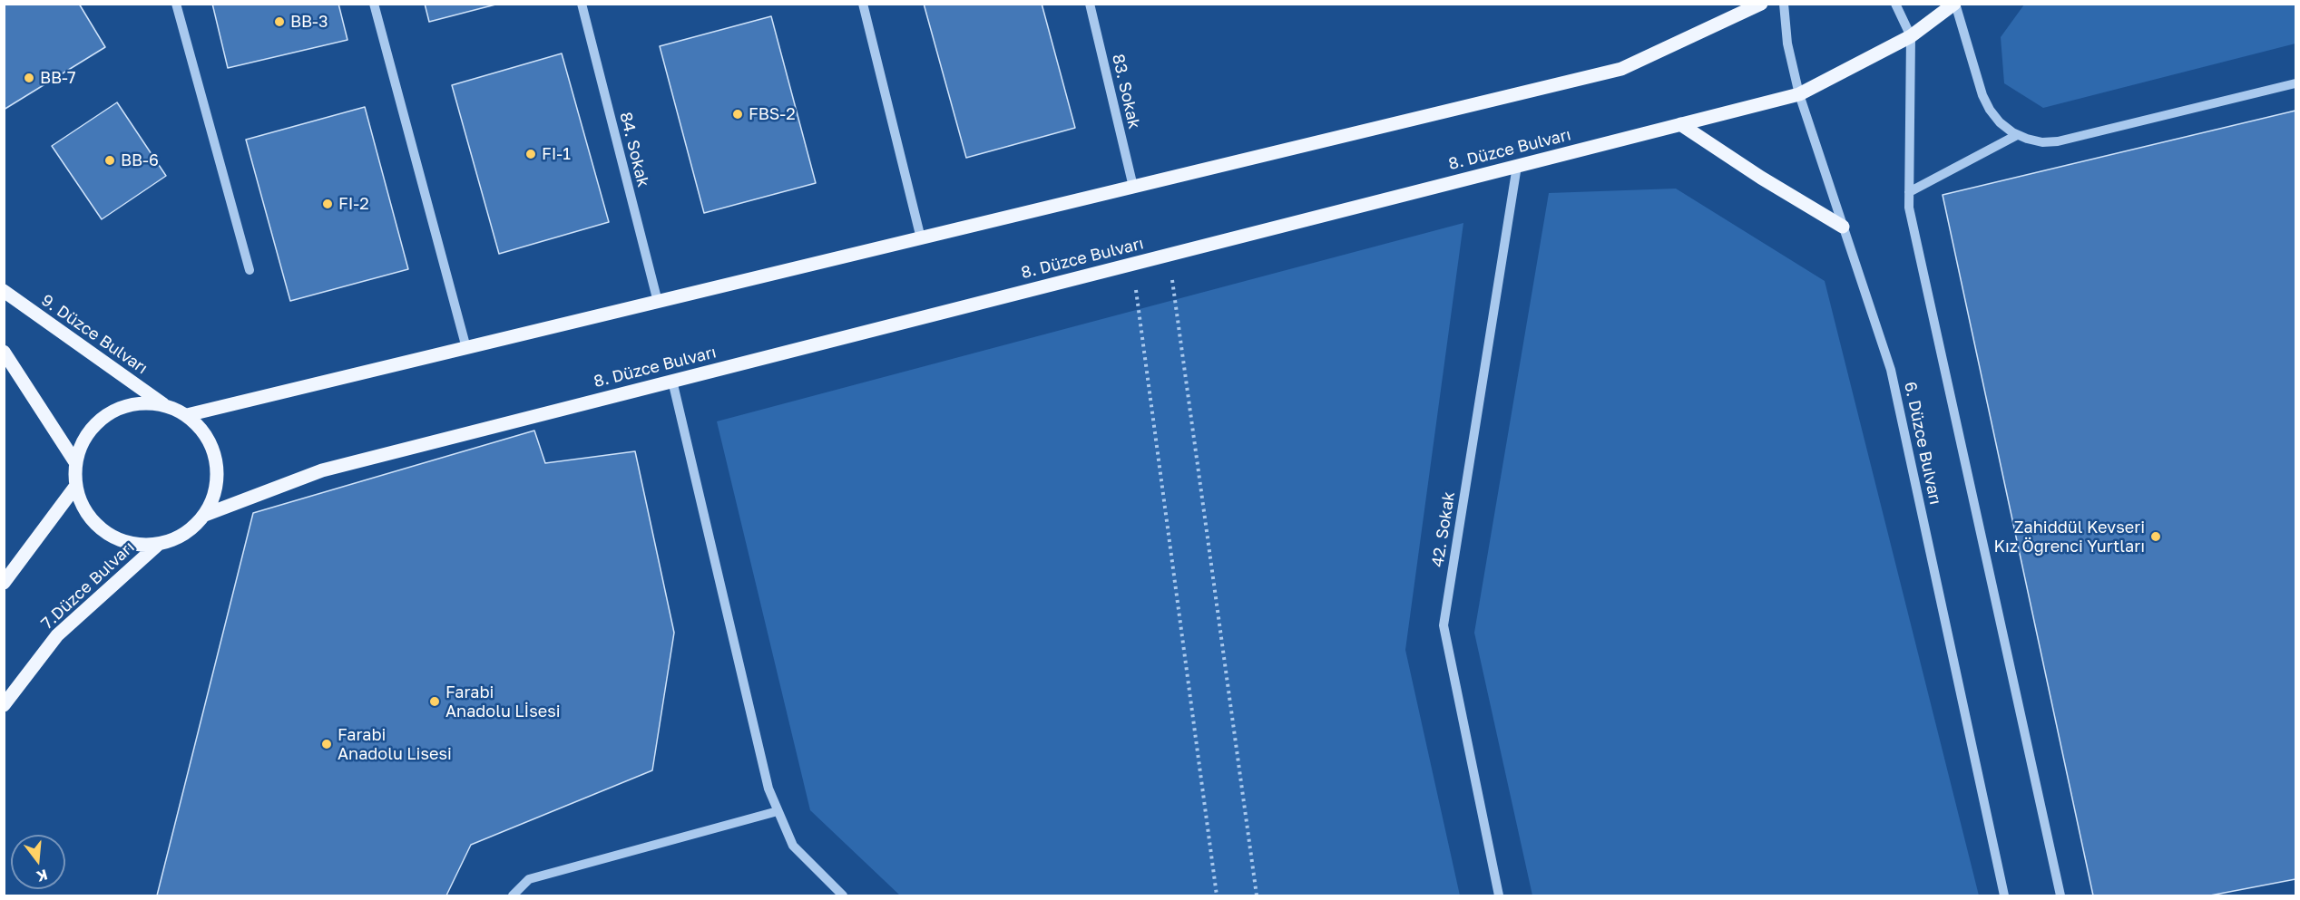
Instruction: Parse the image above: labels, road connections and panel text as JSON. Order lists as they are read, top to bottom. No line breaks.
{"streets":{"main road":["8. Düzce Bulvarı","9. Düzce Bulvarı","7.Düzce Bulvarı"],"street":["83. Sokak","84. Sokak","6. Düzce Bulvarı","42. Sokak"]},"crossings":[["8. Düzce Bulvarı","9. Düzce Bulvarı"],["8. Düzce Bulvarı","6. Düzce Bulvarı"],["8. Düzce Bulvarı","42. Sokak"],["8. Düzce Bulvarı","7.Düzce Bulvarı"],["9. Düzce Bulvarı","7.Düzce Bulvarı"]],"places":["BB-3","BB-7","FBS-2","FI-1","BB-6","FI-2","Zahiddül Kevseri Kız Öğrenci Yurtları","Farabi Anadolu Lİsesi","Farabi Anadolu Lisesi"],"north":"bottom"}
